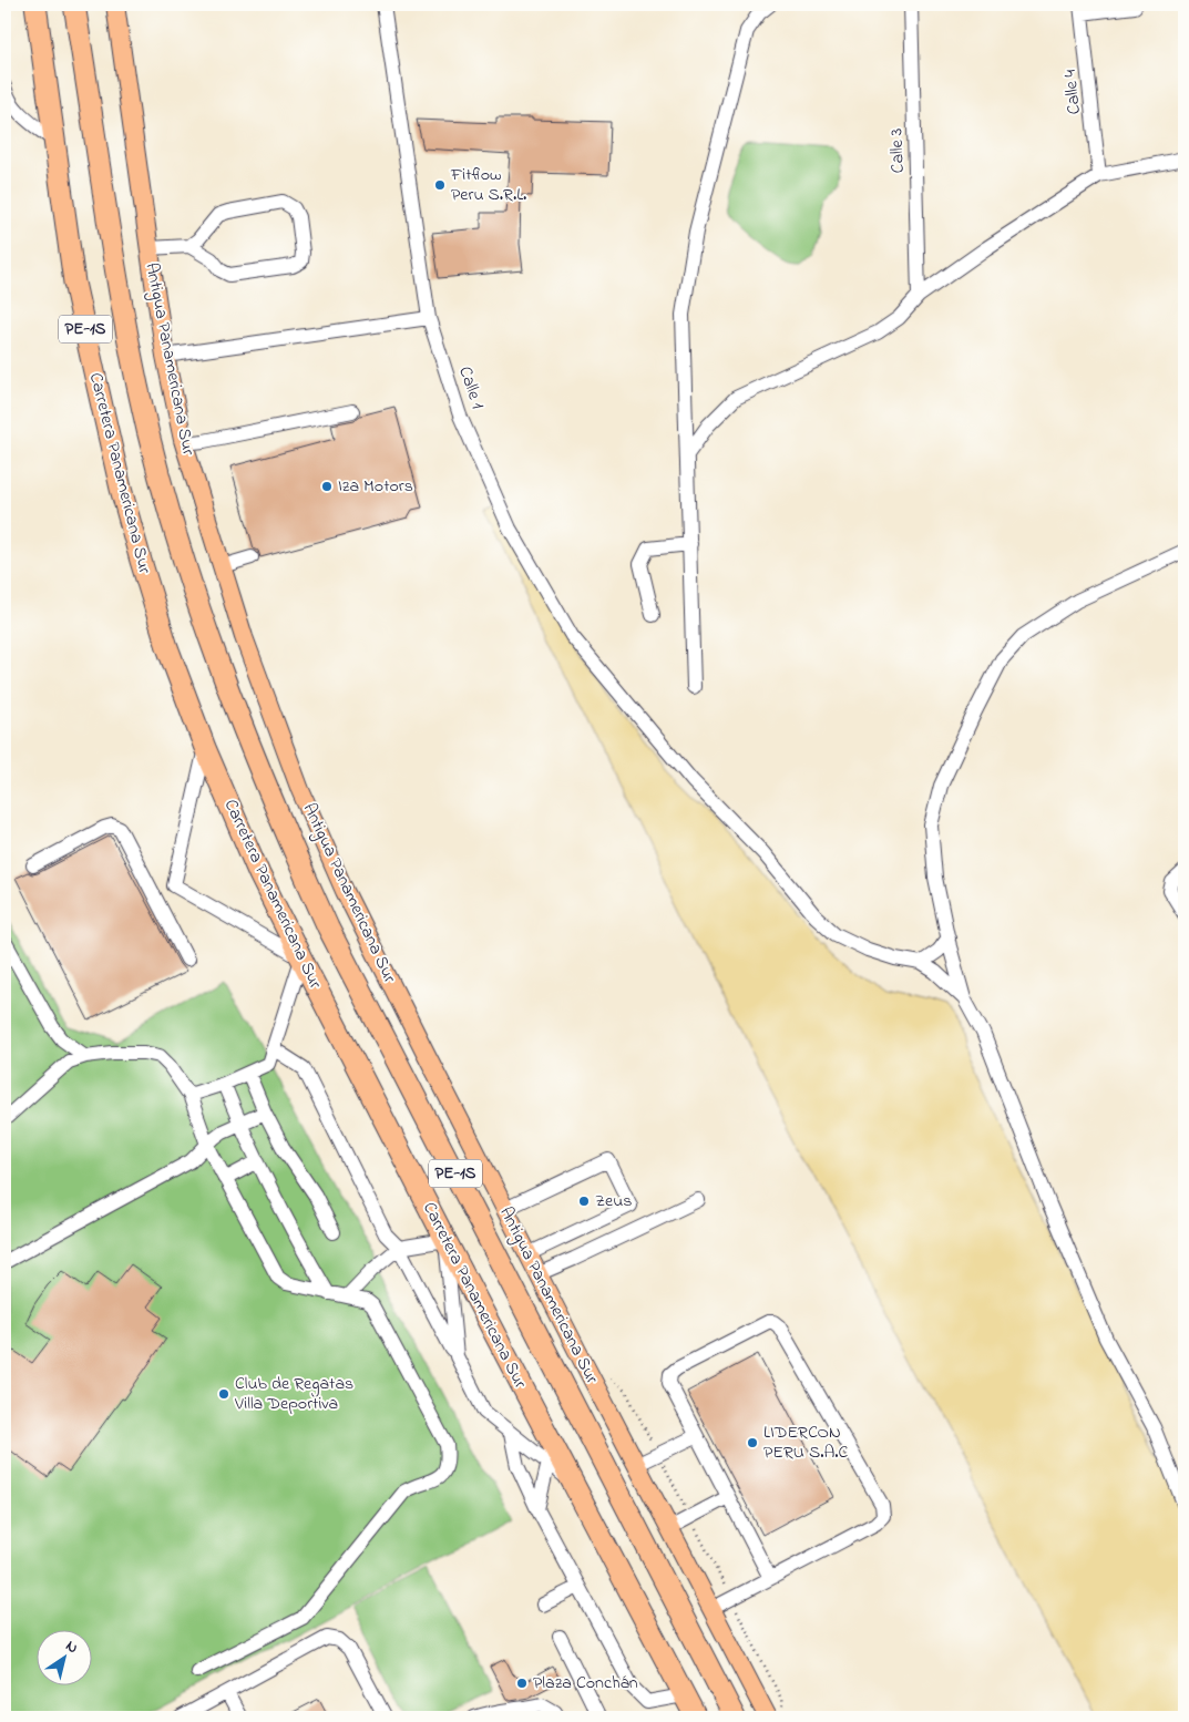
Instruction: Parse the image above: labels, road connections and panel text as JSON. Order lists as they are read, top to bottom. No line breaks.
{"streets":{"highway":["PE-1S","Carretera Panamericana Sur"],"main road":["Antigua Panamericana Sur"],"street":["Calle 4","Calle 3","Calle 1"]},"places":["Fitflow Peru S.R.L.","Iza Motors","Zeus","Club de Regatas Villa Deportiva","LIDERCON PERU S.A.C","Plaza Conchán"],"north":"top right"}
